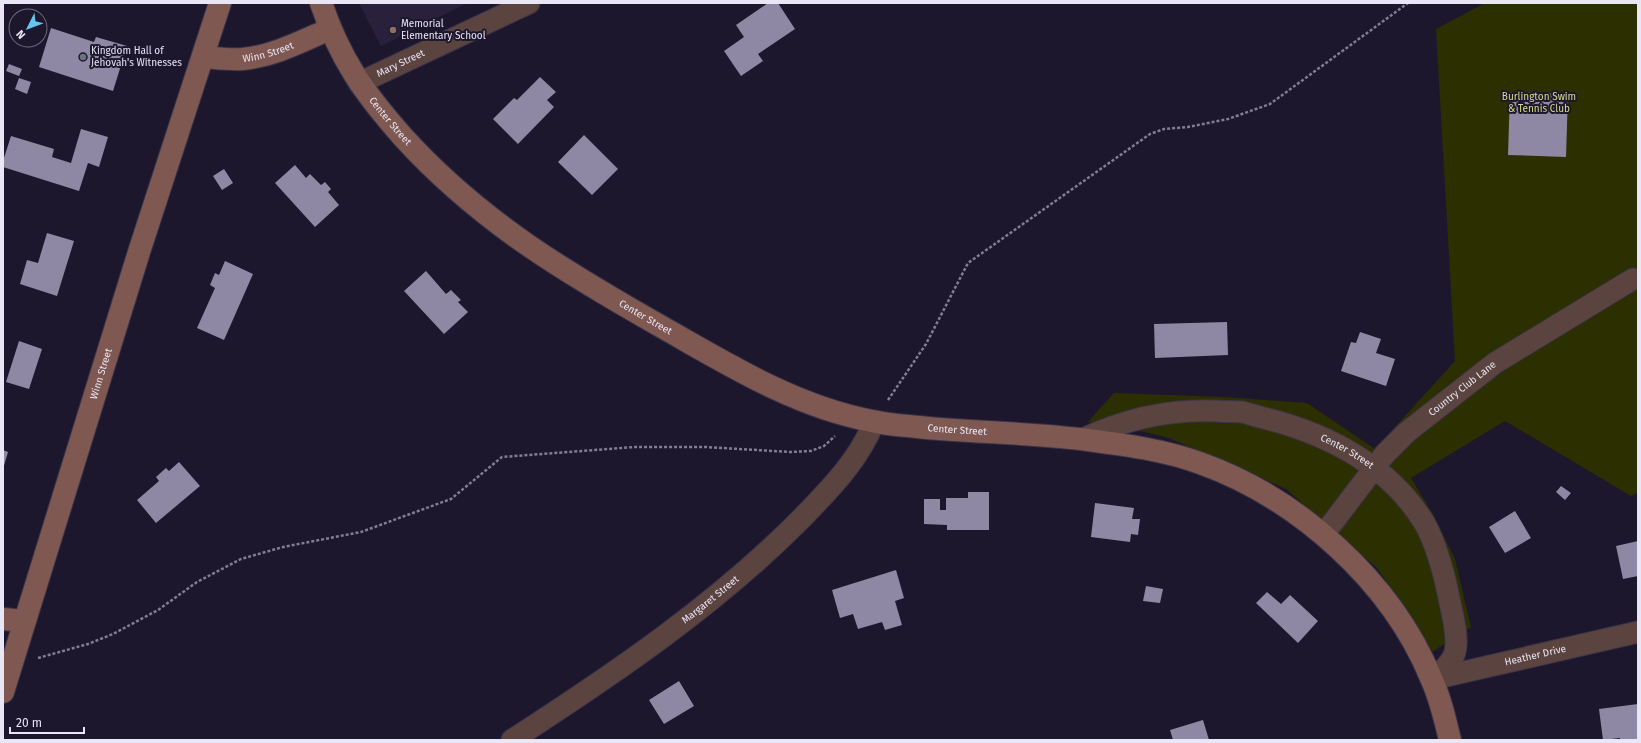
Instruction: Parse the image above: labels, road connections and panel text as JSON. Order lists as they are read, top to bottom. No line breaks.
{"streets":{"main road":["Winn Street","Center Street"],"street":["Mary Street","Country Club Lane","Margaret Street","Heather Drive"]},"crossings":[["Winn Street","Center Street"],["Mary Street","Center Street"],["Center Street","Country Club Lane"],["Center Street","Margaret Street"],["Center Street","Heather Drive"]],"parks":["Burlington Swim & Tennis Club"],"places":["Memorial Elementary School","Kingdom Hall of Jehovah's Witnesses"],"scale_bar":"20 m","north":"bottom left"}
